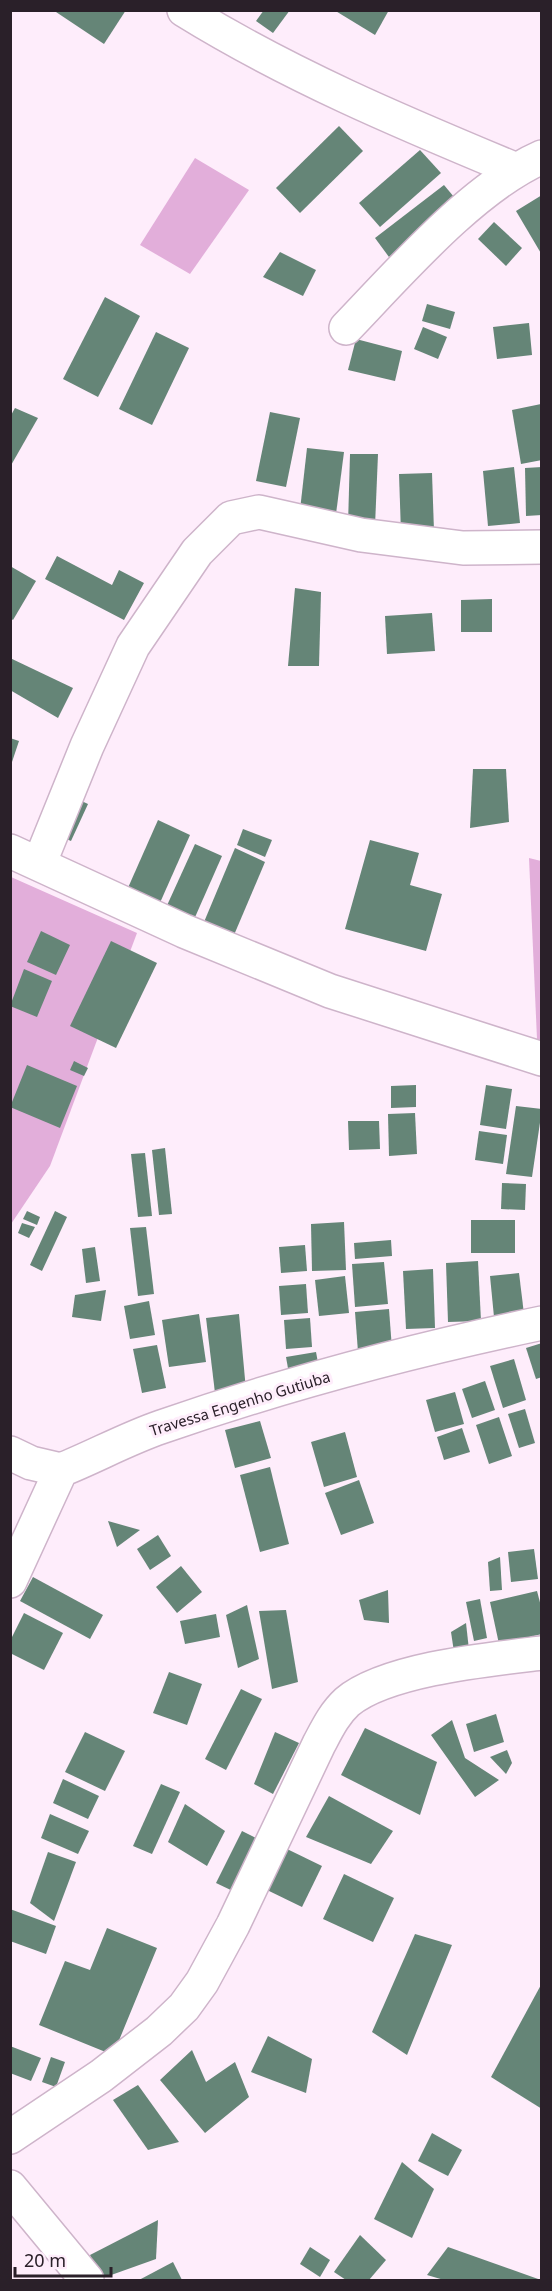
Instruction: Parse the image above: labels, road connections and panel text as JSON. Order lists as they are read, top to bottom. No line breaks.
{"streets":{"street":["Travessa Engenho Gutiuba"]},"scale_bar":"20 m"}
